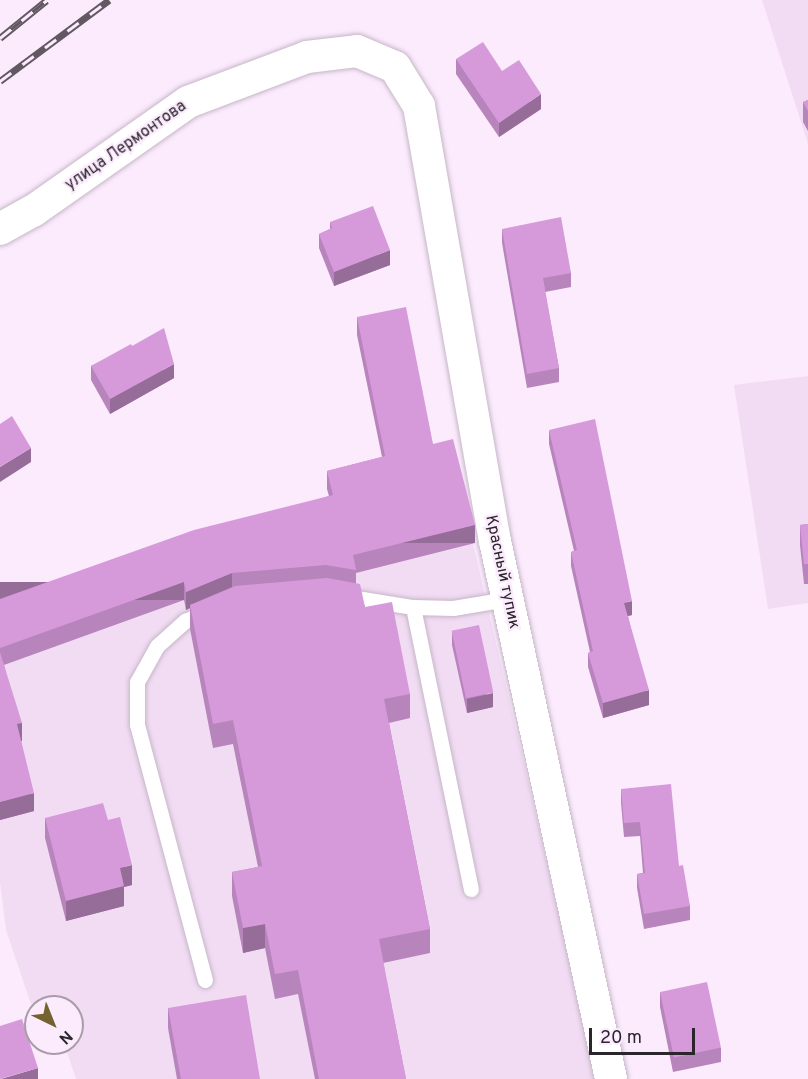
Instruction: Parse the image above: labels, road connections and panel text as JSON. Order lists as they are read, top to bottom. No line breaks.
{"streets":{"street":["улица Лермонтова","Красный тупик"]},"crossings":[["улица Лермонтова","Красный тупик"]],"scale_bar":"20 m","north":"bottom right"}
